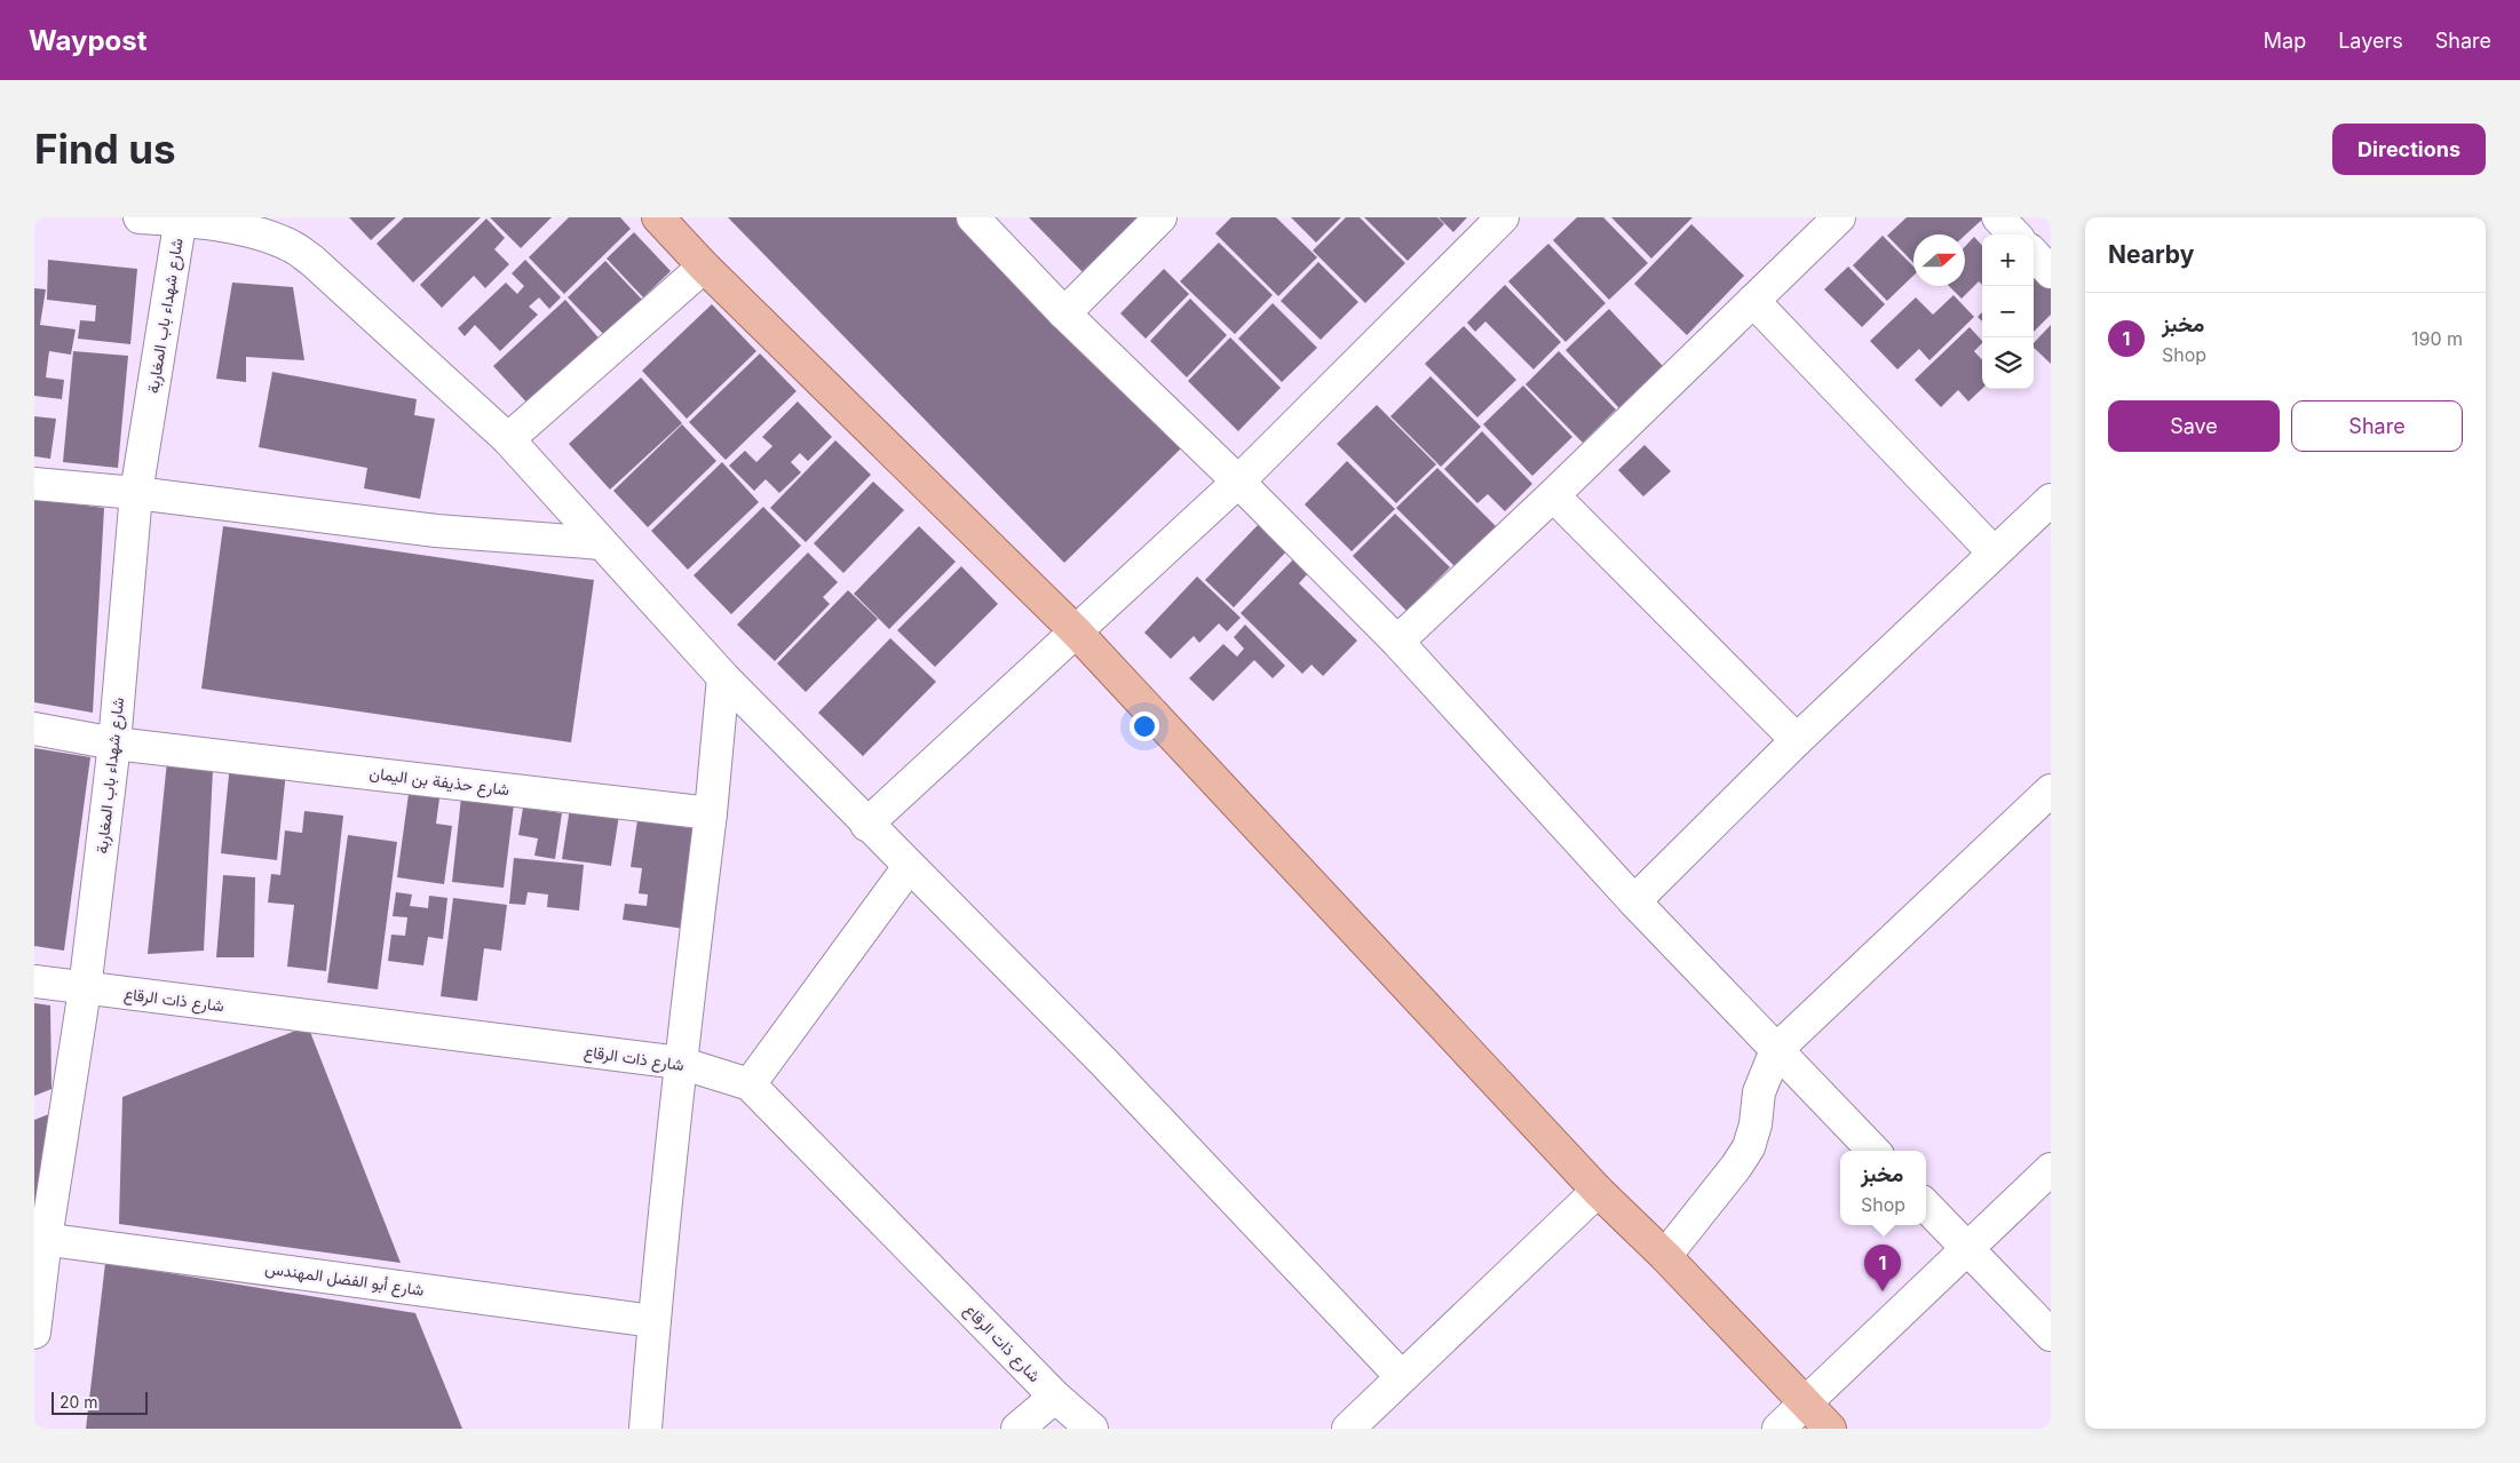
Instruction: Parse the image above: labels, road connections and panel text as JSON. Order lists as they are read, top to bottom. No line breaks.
{"streets":{"street":["شارع شهداء باب المغاربة","شارع حذيفة بن اليمان","شارع ذات الرقاع","شارع أبو الفضل المهندس"]},"crossings":[["شارع شهداء باب المغاربة","شارع حذيفة بن اليمان"],["شارع شهداء باب المغاربة","شارع ذات الرقاع"],["شارع شهداء باب المغاربة","شارع أبو الفضل المهندس"]],"scale_bar":"20 m","north":"right","page":{"header":"Waypost","nav":["Map","Layers","Share"],"buttons":["Directions",["Save","Share"]],"title":"Find us","heading":"Nearby","map_buttons":["+","−"],"list":[{"mark":"1","name":"مخبز","note":"Shop","value":"190 m"}],"popup":["مخبز","Shop"],"pins":"1","scale":"20 m"}}
